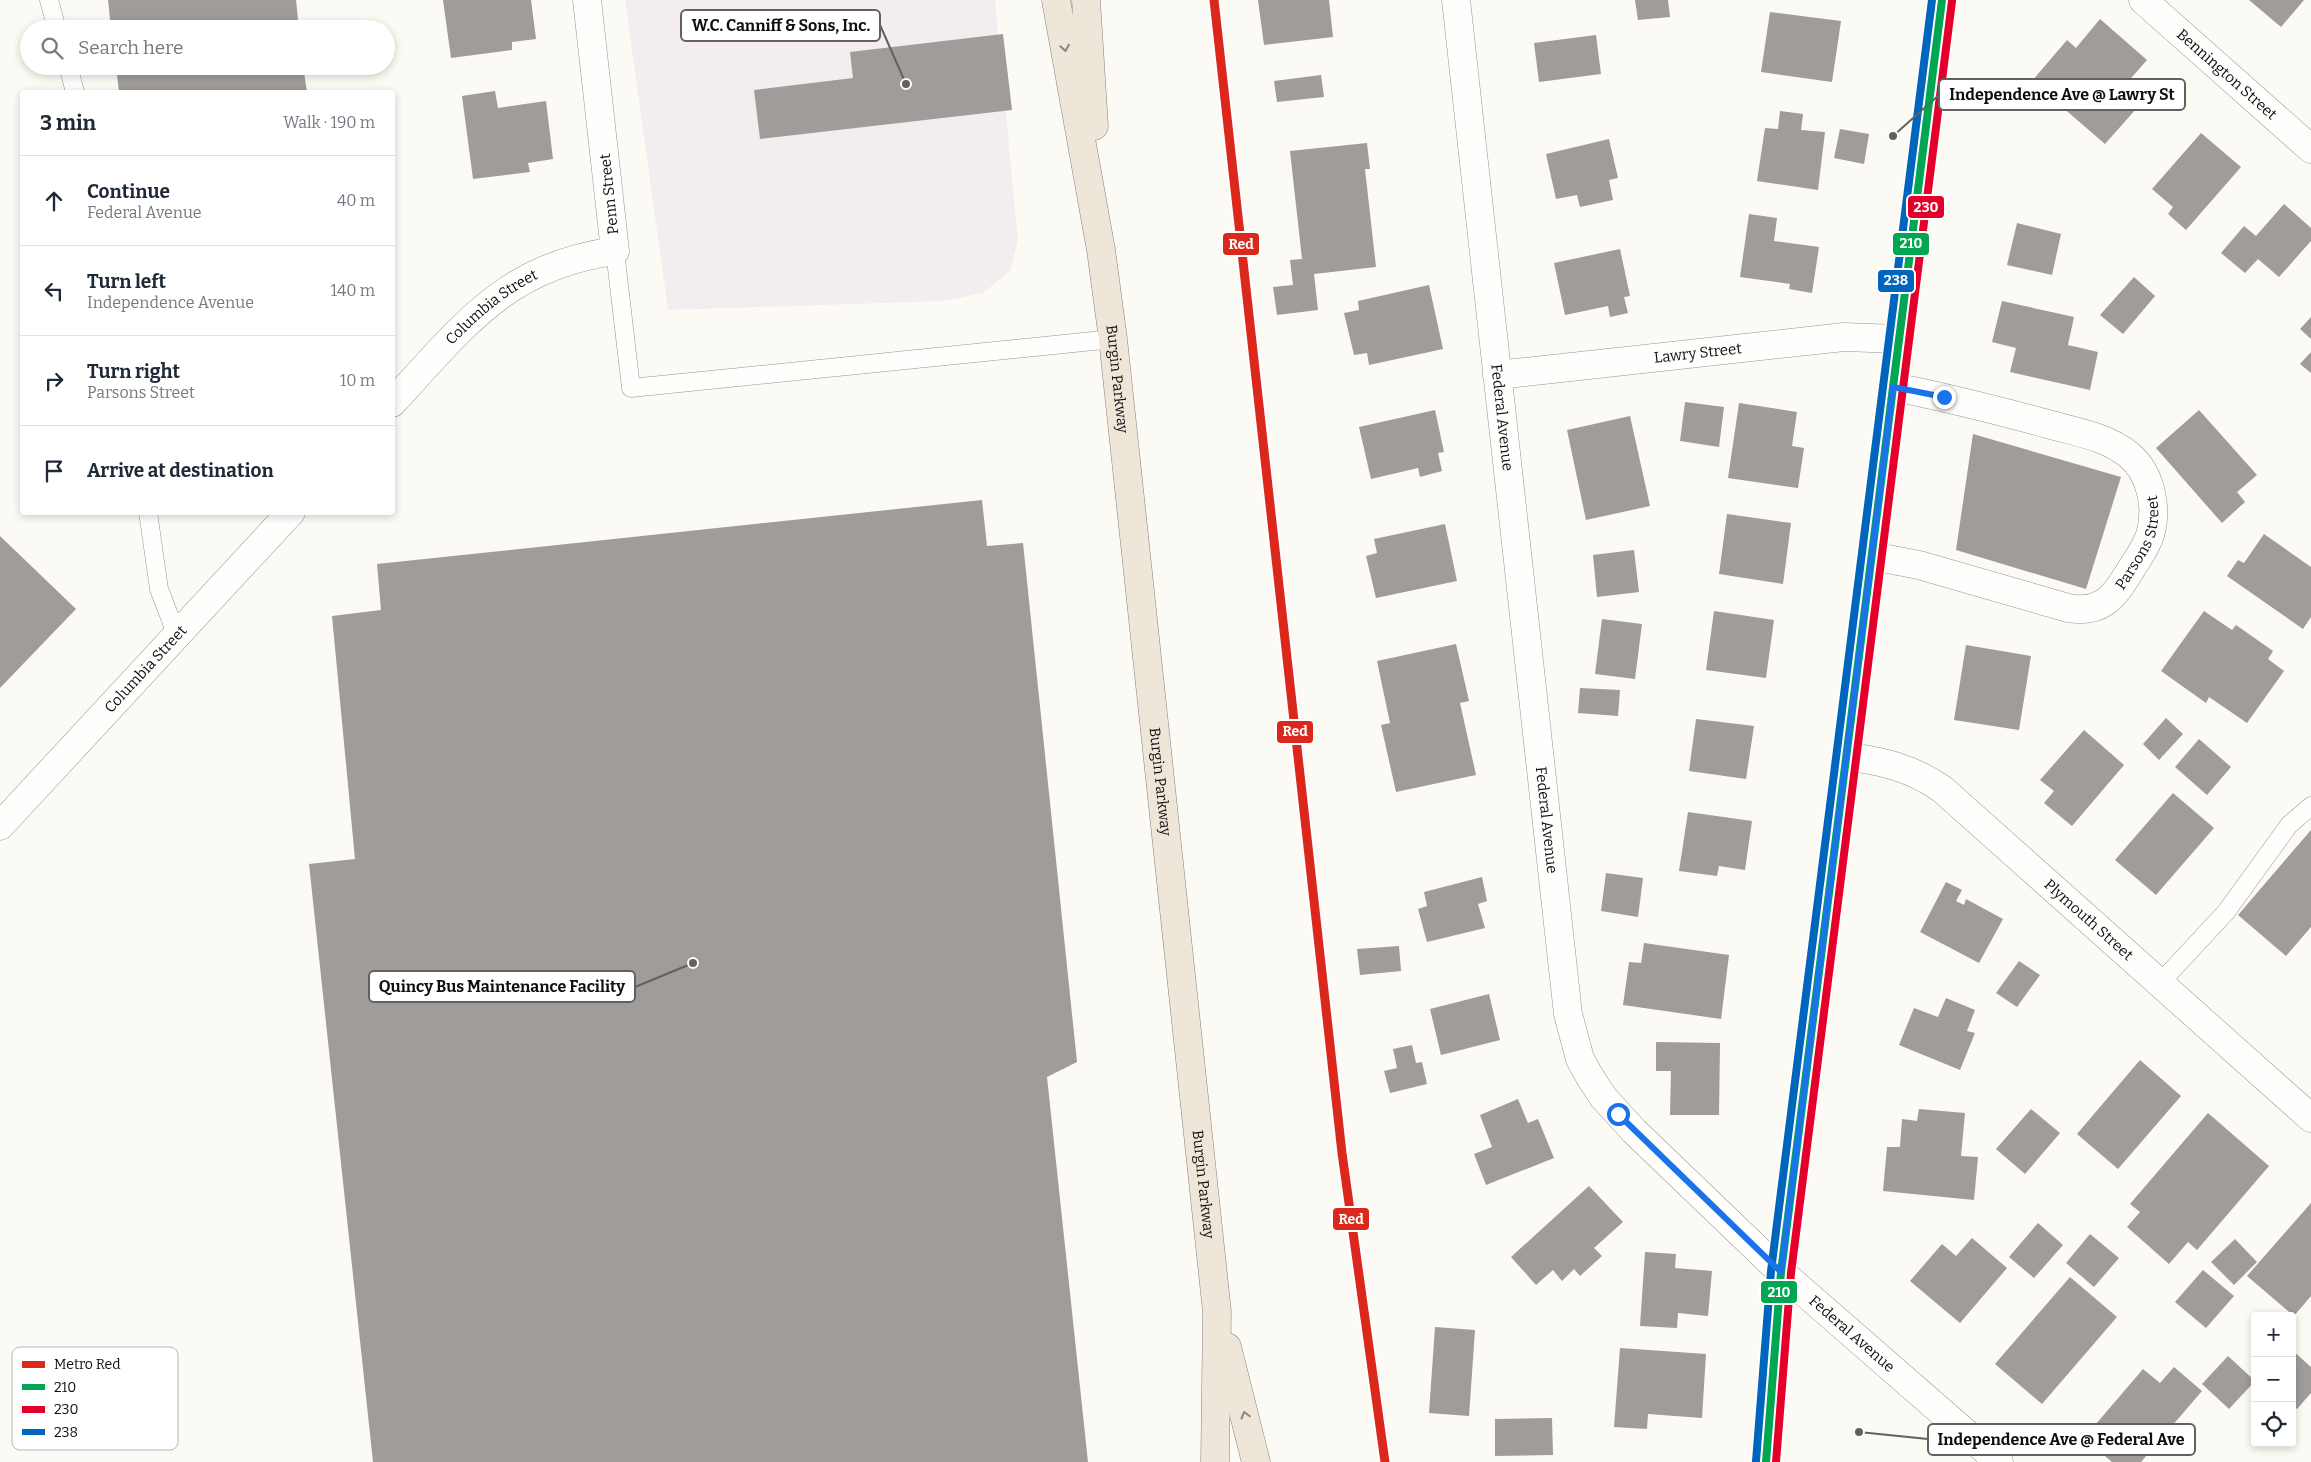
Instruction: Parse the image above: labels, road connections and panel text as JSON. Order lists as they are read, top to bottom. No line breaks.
{"streets":{"main road":["Burgin Parkway"],"street":["Bennington Street","Penn Street","Columbia Street","Lawry Street","Federal Avenue","Parsons Street","Plymouth Street"]},"crossings":[["Penn Street","Columbia Street"],["Penn Street","Burgin Parkway"],["Lawry Street","Federal Avenue"]],"places":["W.C. Canniff & Sons, Inc.","Independence Ave @ Lawry St","Quincy Bus Maintenance Facility","Independence Ave @ Federal Ave"],"lines":["metro line Red","transit line 210","transit line 238","transit line 230"],"legend":["Metro Red","210","230","238"],"page":{"search":"Search here","heading":["3 min","Walk · 190 m"],"list":[["Continue","Federal Avenue","40 m"],["Turn left","Independence Avenue","140 m"],["Turn right","Parsons Street","10 m"],"Arrive at destination"],"map_buttons":["+","−"]}}
